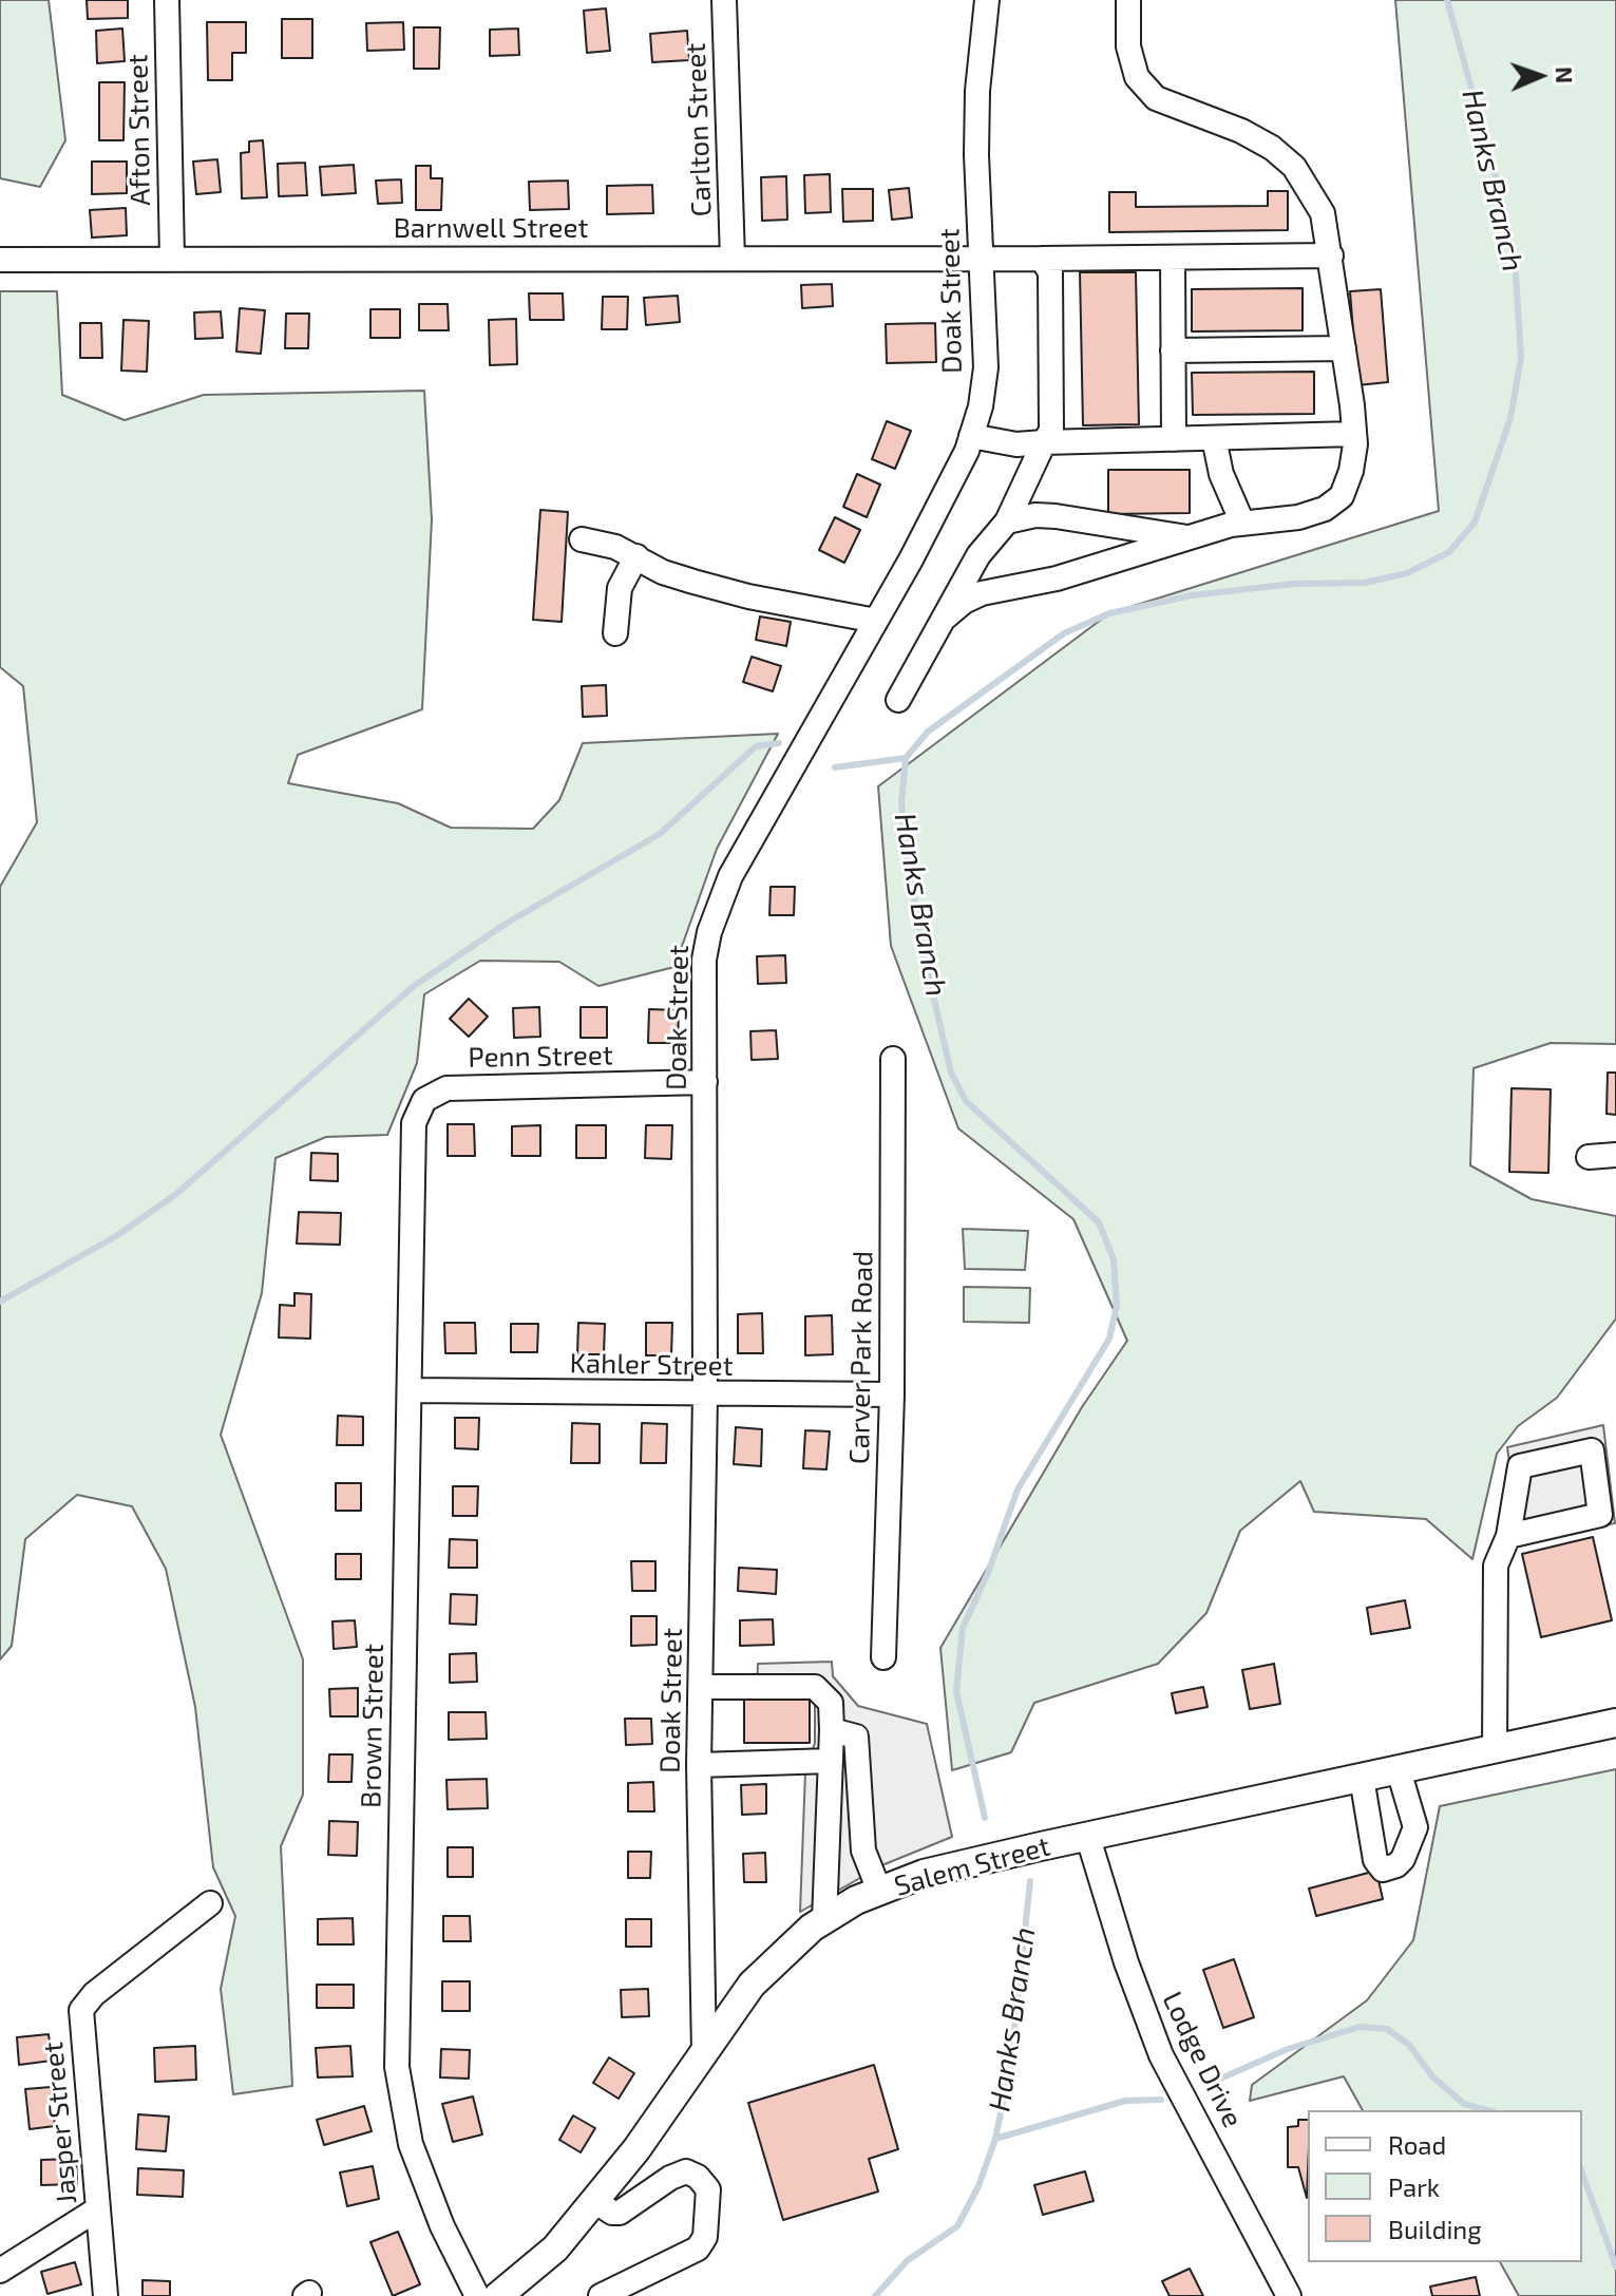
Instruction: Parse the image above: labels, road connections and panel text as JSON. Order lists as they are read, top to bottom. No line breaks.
{"streets":{"main road":["Salem Street"],"street":["Afton Street","Carlton Street","Barnwell Street","Doak Street","Penn Street","Carver Park Road","Kahler Street","Brown Street","Lodge Drive","Jasper Street"]},"crossings":[["Afton Street","Barnwell Street"],["Carlton Street","Barnwell Street"],["Barnwell Street","Doak Street"],["Doak Street","Penn Street"],["Doak Street","Kahler Street"],["Doak Street","Salem Street"],["Penn Street","Brown Street"],["Carver Park Road","Kahler Street"],["Kahler Street","Brown Street"],["Salem Street","Lodge Drive"]],"water":["Hanks Branch"],"legend":["Road","Park","Building"],"north":"right"}
